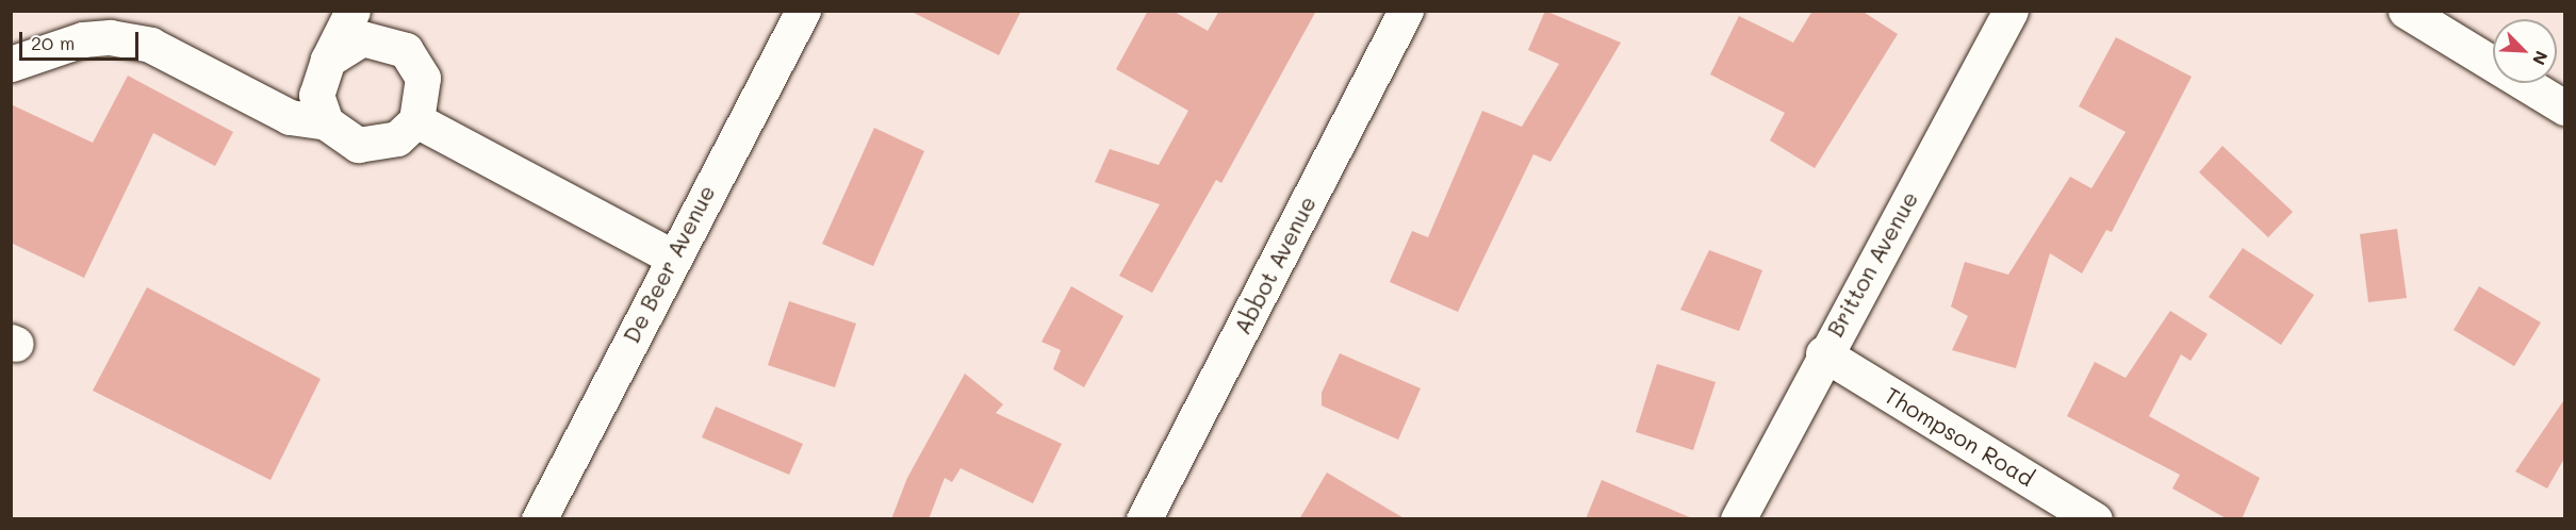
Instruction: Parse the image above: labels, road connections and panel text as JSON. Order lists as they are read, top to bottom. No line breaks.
{"streets":{"street":["De Beer Avenue","Britton Avenue","Abbot Avenue","Thompson Road"]},"crossings":[["Britton Avenue","Thompson Road"]],"scale_bar":"20 m","north":"bottom right"}
